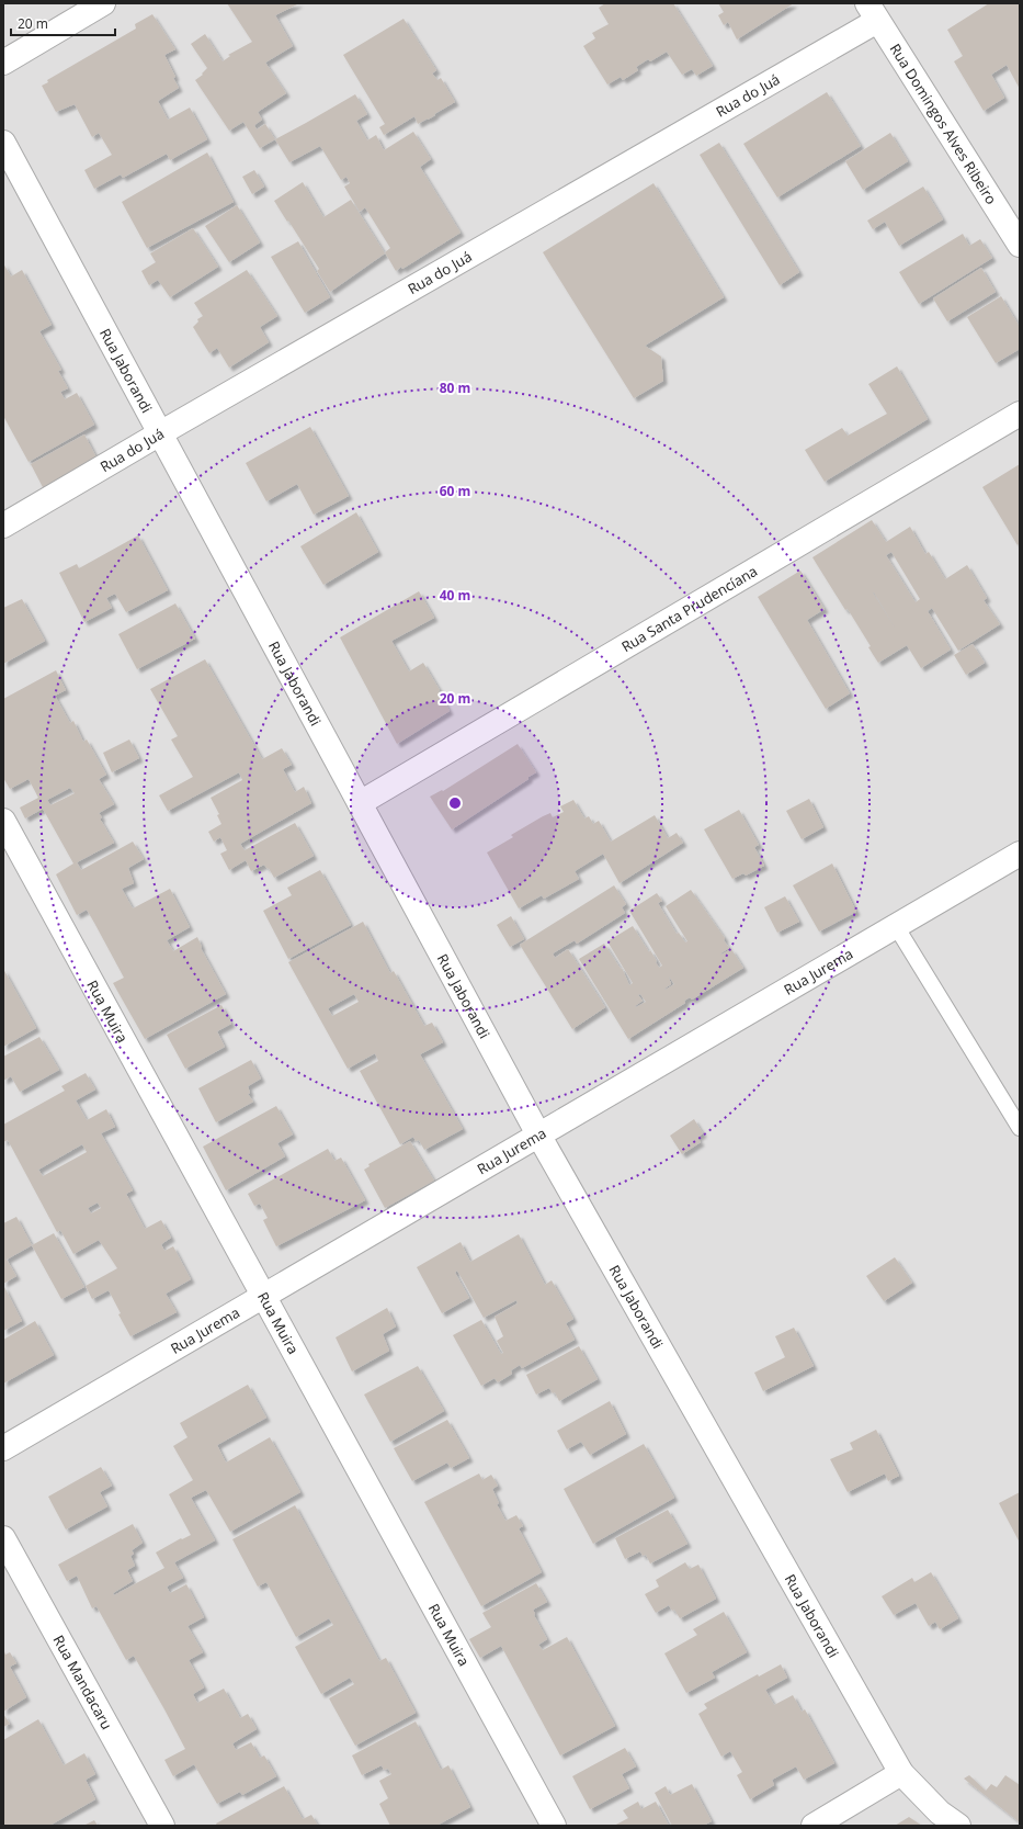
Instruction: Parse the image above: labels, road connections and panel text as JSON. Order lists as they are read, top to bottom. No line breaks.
{"streets":{"street":["Rua do Juá","Rua Domingos Alves Ribeiro","Rua Jaborandi","Rua Santa Prudencíana","Rua Jurema","Rua Muira","Rua Mandacaru"]},"crossings":[["Rua do Juá","Rua Domingos Alves Ribeiro"],["Rua do Juá","Rua Jaborandi"],["Rua Jaborandi","Rua Santa Prudencíana"],["Rua Jaborandi","Rua Jurema"],["Rua Jurema","Rua Muira"]],"scale_bar":"20 m","rings":["80 m","60 m","40 m","20 m"]}
